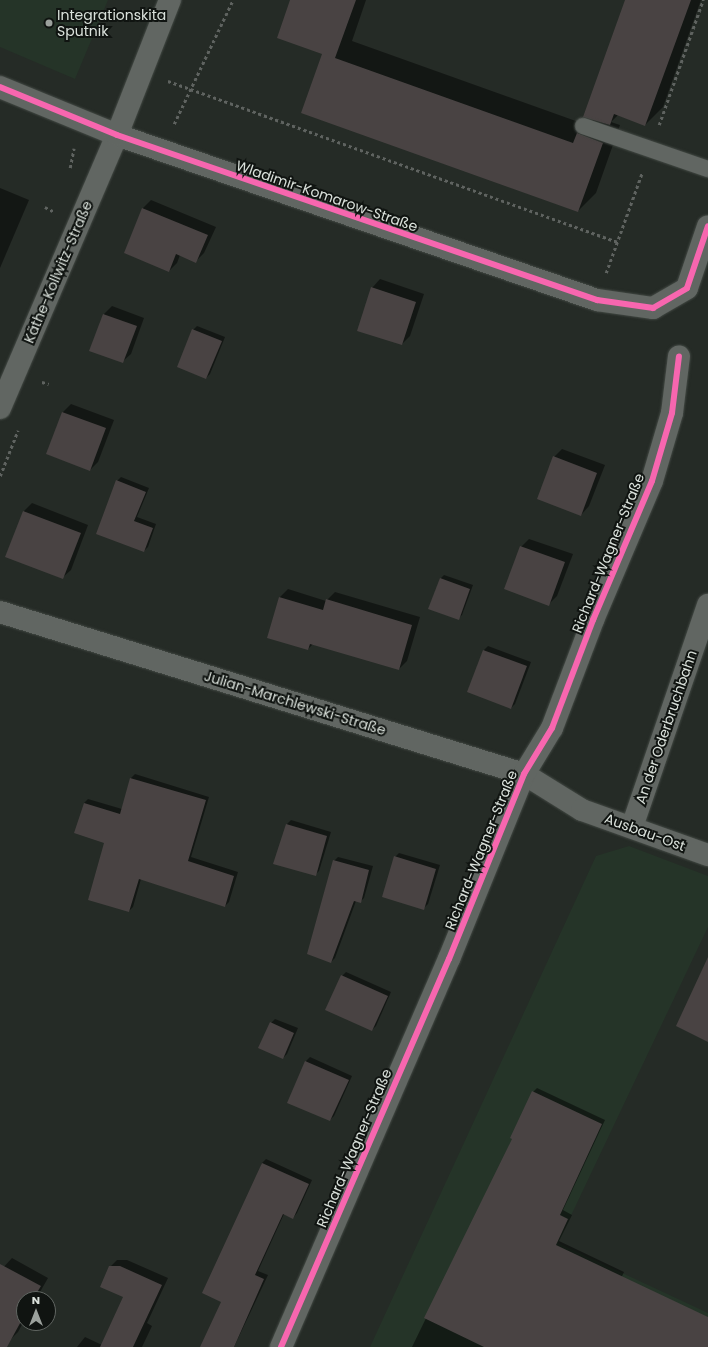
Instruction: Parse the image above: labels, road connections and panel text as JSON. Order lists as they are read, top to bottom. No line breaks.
{"streets":{"street":["Wladimir-Komarow-Straße","Käthe-Kollwitz-Straße","Richard-Wagner-Straße","Julian-Marchlewski-Straße","An der Oderbruchbahn","Ausbau-Ost"]},"crossings":[["Wladimir-Komarow-Straße","Käthe-Kollwitz-Straße"],["Richard-Wagner-Straße","Julian-Marchlewski-Straße"],["Julian-Marchlewski-Straße","Ausbau-Ost"],["An der Oderbruchbahn","Ausbau-Ost"]],"places":["Integrationskita Sputnik"],"north":"top"}
